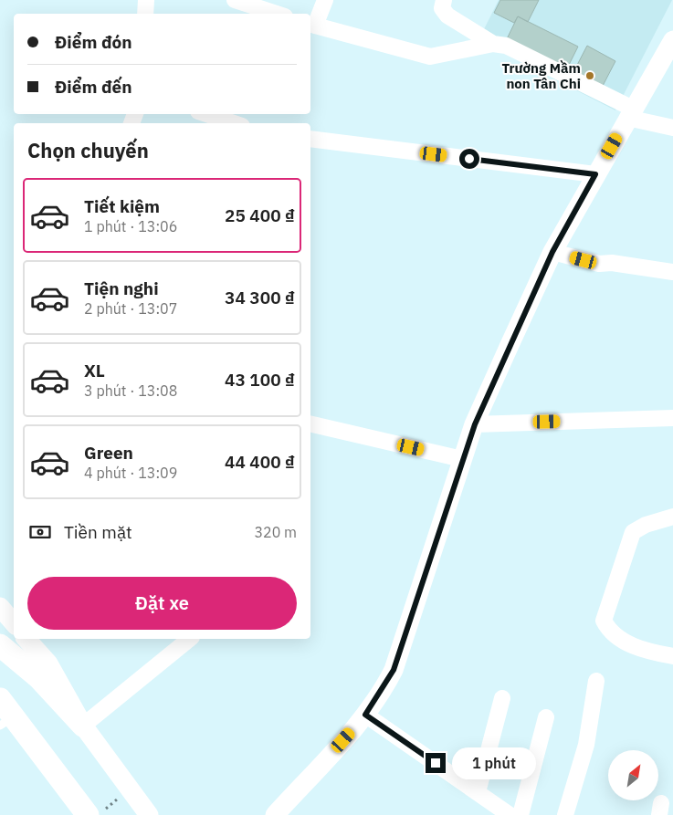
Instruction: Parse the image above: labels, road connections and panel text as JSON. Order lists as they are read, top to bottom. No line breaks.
{"places":["Trường Mầm non Tân Chi"],"north":"top right","page":{"banner":["Điểm đón","Điểm đến"],"heading":"Chọn chuyến","list":[{"name":"Tiết kiệm","note":"1 phút · 13:06","value":"25 400 ₫"},{"name":"Tiện nghi","note":"2 phút · 13:07","value":"34 300 ₫"},{"name":"XL","note":"3 phút · 13:08","value":"43 100 ₫"},{"name":"Green","note":"4 phút · 13:09","value":"44 400 ₫"}],"pay":["Tiền mặt","320 m"],"buttons":"Đặt xe","bubble":"1 phút"}}
